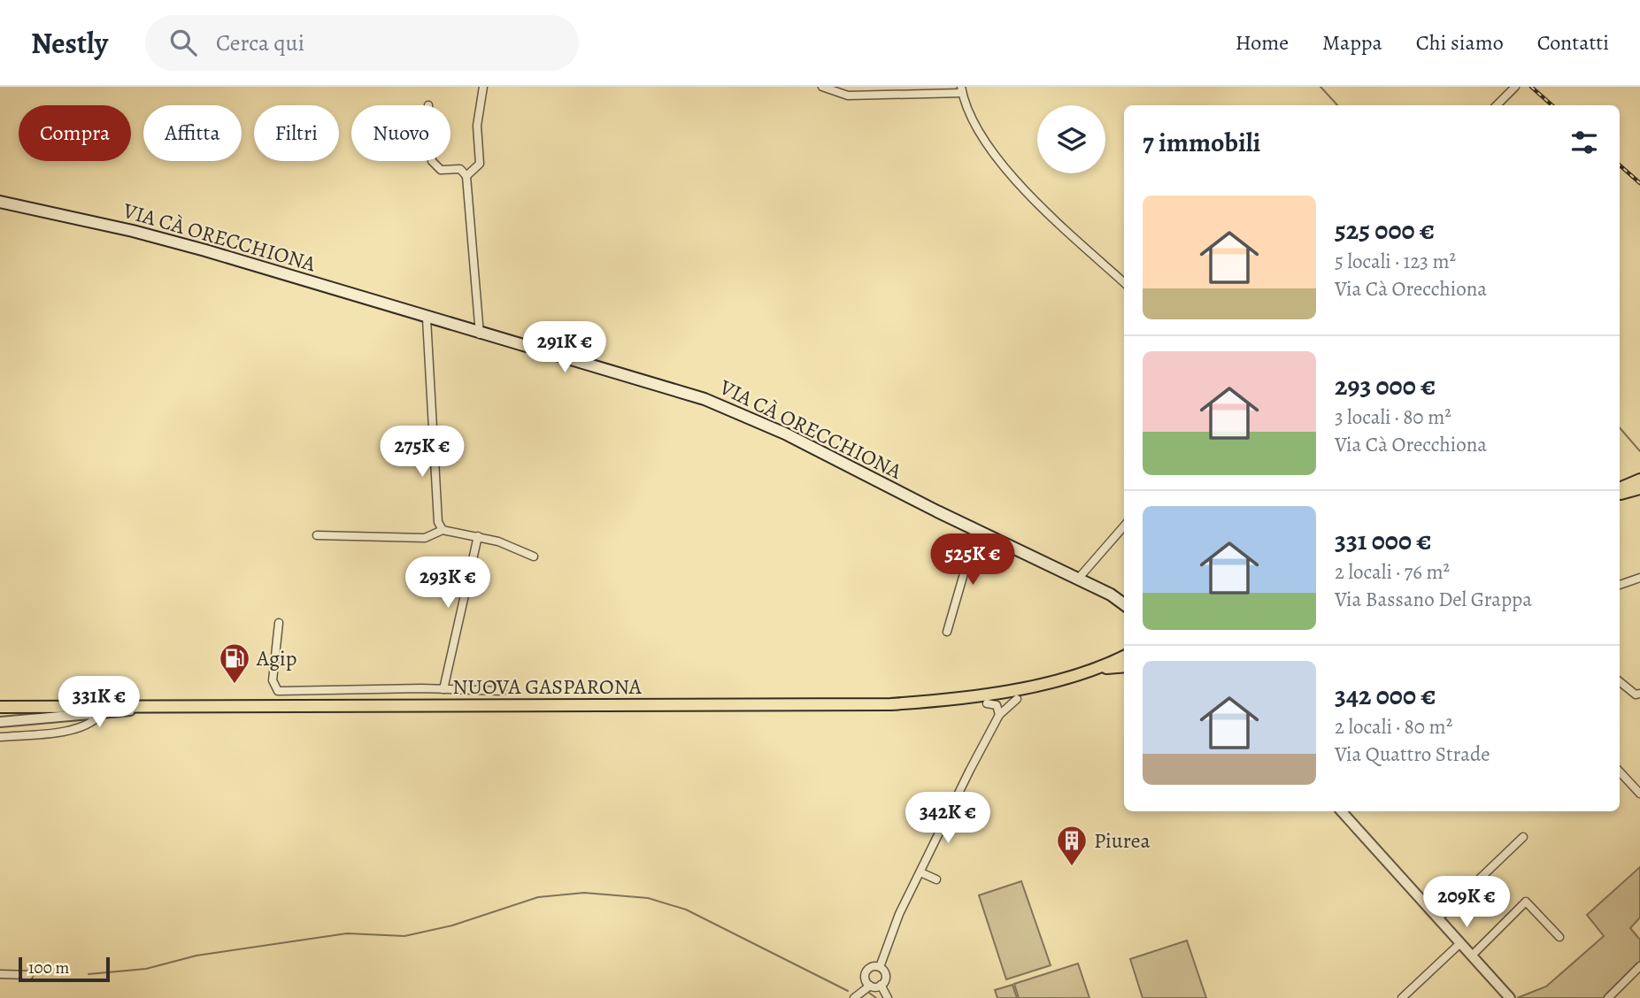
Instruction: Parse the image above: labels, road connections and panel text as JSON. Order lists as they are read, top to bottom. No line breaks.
{"streets":{"main road":["VIA CÀ ORECCHIONA","NUOVA GASPARONA"]},"places":{"fuel station":["Agip"],"building":["Piurea"]},"scale_bar":"100 m","page":{"header":"Nestly","search":"Cerca qui","nav":["Home","Mappa","Chi siamo","Contatti"],"chip":["Compra","Affitta","Filtri","Nuovo"],"heading":"7 immobili","list":[{"name":"525 000 €","note":"5 locali · 123 m² · Via Cà Orecchiona"},{"name":"293 000 €","note":"3 locali · 80 m² · Via Cà Orecchiona"},{"name":"331 000 €","note":"2 locali · 76 m² · Via Bassano Del Grappa"},{"name":"342 000 €","note":"2 locali · 80 m² · Via Quattro Strade"}],"price":["291K €","275K €","525K €","293K €","331K €","342K €","209K €"],"scale":"100 m"}}
